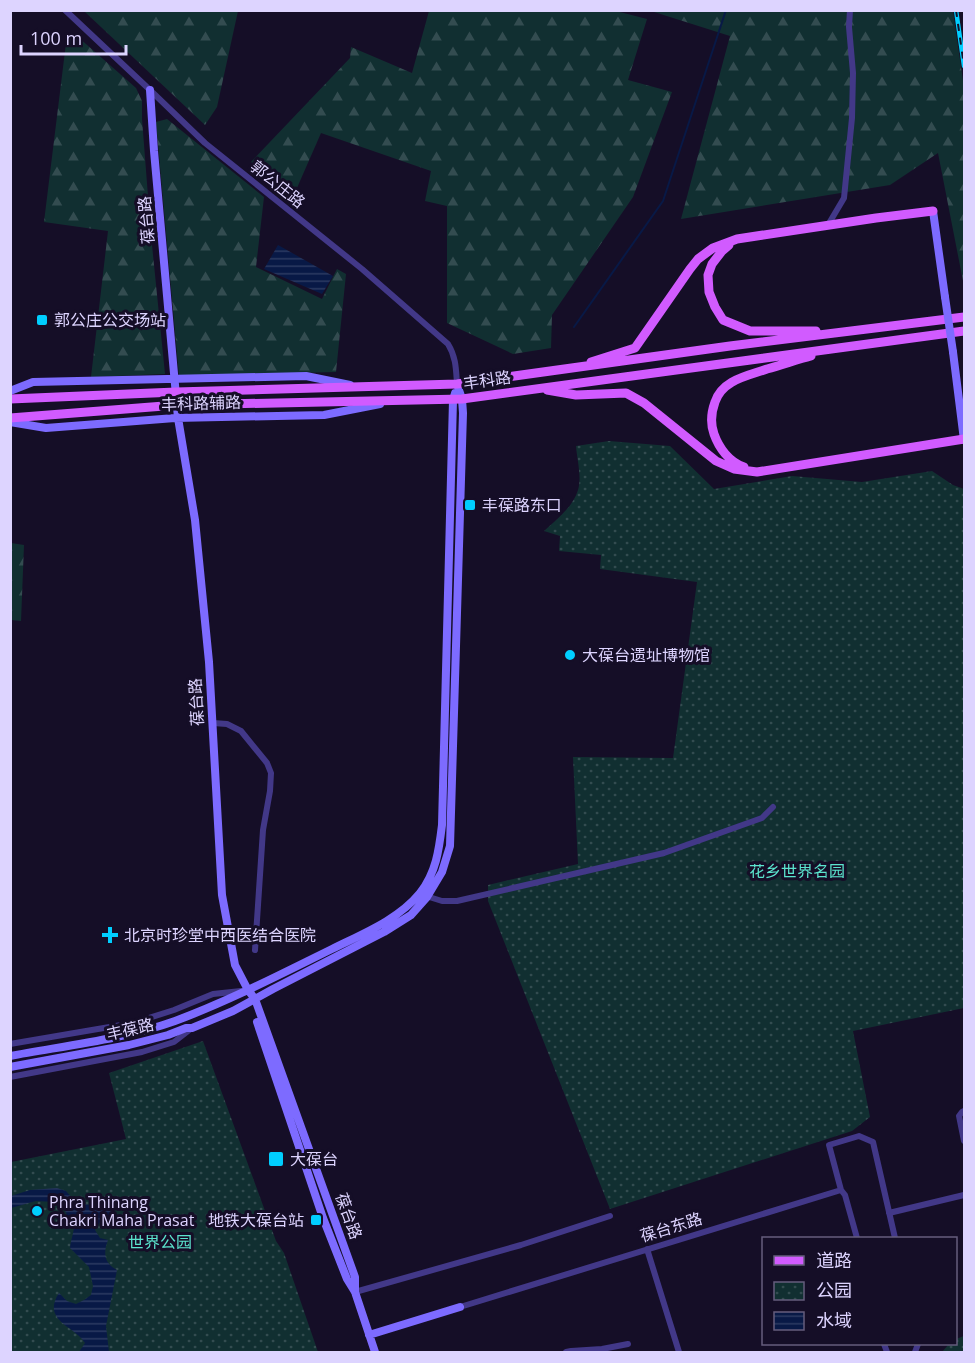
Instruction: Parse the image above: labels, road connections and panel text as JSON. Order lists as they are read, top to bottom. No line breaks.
{"streets":{"main road":["丰科路"],"street":["郭公庄路","葆台路","丰科路辅路","丰葆路","葆台东路"]},"crossings":[["郭公庄路","葆台路"],["郭公庄路","丰科路"],["葆台路","丰科路"],["葆台路","丰科路辅路"],["葆台路","丰葆路"],["丰科路","丰科路辅路"]],"parks":["花乡世界名园","世界公园"],"places":{"transit":["郭公庄公交场站","丰葆路东口","大葆台","地铁大葆台站"],"other":["大葆台遗址博物馆","Phra Thinang Chakri Maha Prasat"],"health":["北京时珍堂中西医结合医院"]},"legend":["道路","公园","水域"],"scale_bar":"100 m"}
